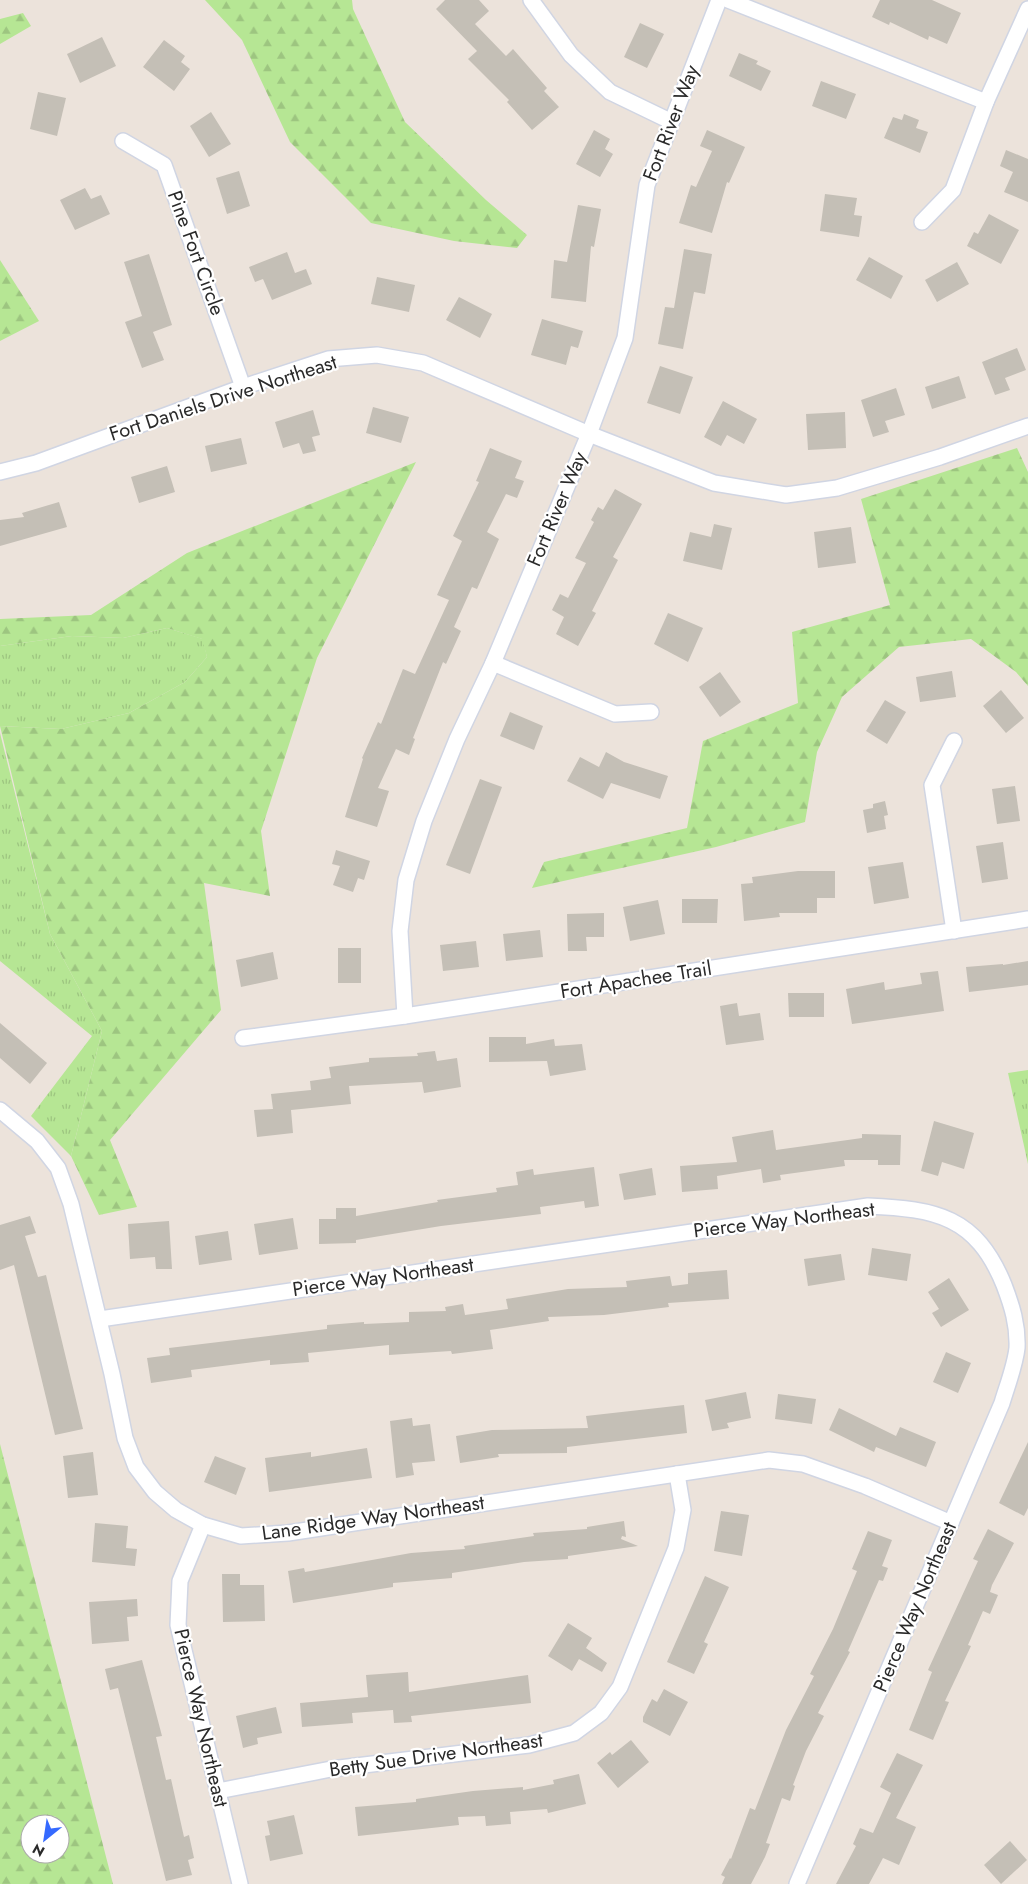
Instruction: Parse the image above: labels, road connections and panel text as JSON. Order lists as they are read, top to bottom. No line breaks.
{"streets":{"street":["Fort River Way","Pine Fort Circle","Fort Daniels Drive Northeast","Fort Apachee Trail","Pierce Way Northeast","Lane Ridge Way Northeast","Betty Sue Drive Northeast"]},"crossings":[["Fort River Way","Fort Daniels Drive Northeast"],["Fort River Way","Fort Apachee Trail"],["Pine Fort Circle","Fort Daniels Drive Northeast"],["Pierce Way Northeast","Lane Ridge Way Northeast"],["Pierce Way Northeast","Betty Sue Drive Northeast"],["Lane Ridge Way Northeast","Betty Sue Drive Northeast"]],"north":"bottom left"}
